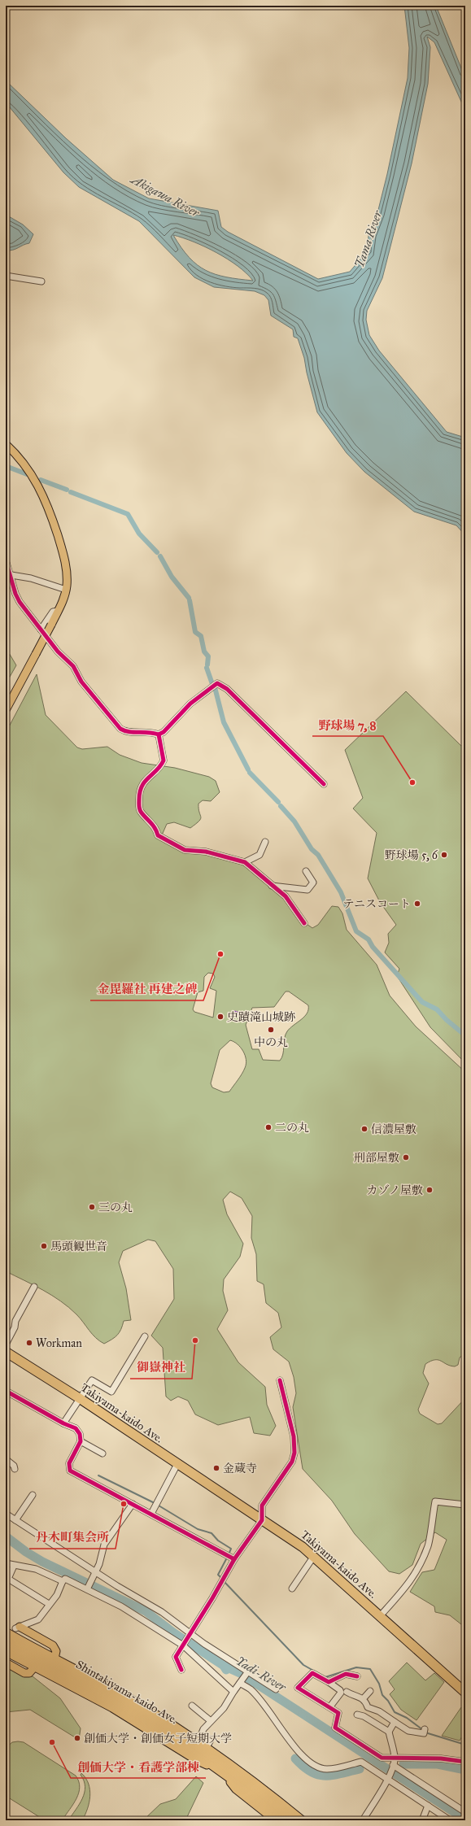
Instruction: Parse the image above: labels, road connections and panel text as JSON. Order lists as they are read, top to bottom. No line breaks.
{"streets":{"highway":["Takiyama-kaido Ave."],"main road":["Shintakiyama-kaido Ave."]},"water":["Akigawa River","Tama River","Yadi-River"],"places":["野球場 7, 8","野球場 5, 6","テニスコート","金毘羅社 再建之碑","史蹟滝山城跡","中の丸","二の丸","信濃屋敷","刑部屋敷","カゾノ屋敷","三の丸","馬頭観世音","御嶽神社","Workman","金蔵寺","丹木町集会所","創価大学・創価女子短期大学","創価大学・看護学部棟"]}
